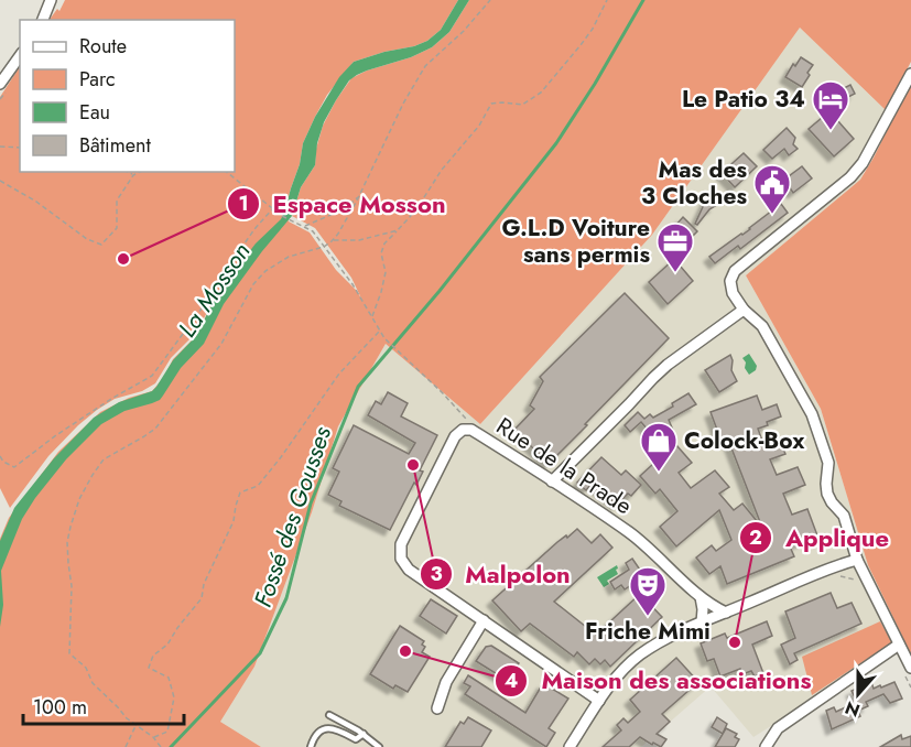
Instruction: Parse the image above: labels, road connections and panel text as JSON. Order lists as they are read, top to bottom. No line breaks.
{"streets":{"street":["Rue de la Prade"]},"water":["La Mosson","Fossé des Gousses"],"places":{"hotel":["Le Patio 34"],"public building":["Mas des 3 Cloches"],"other":["Espace Mosson","Malpolon","Applique","Maison des associations"],"office":["G.L.D Voiture sans permis"],"shop":["Colock-Box"],"theatre":["Friche Mimi"]},"legend":["Route","Parc","Eau","Bâtiment"],"scale_bar":"100 m","north":"bottom"}
